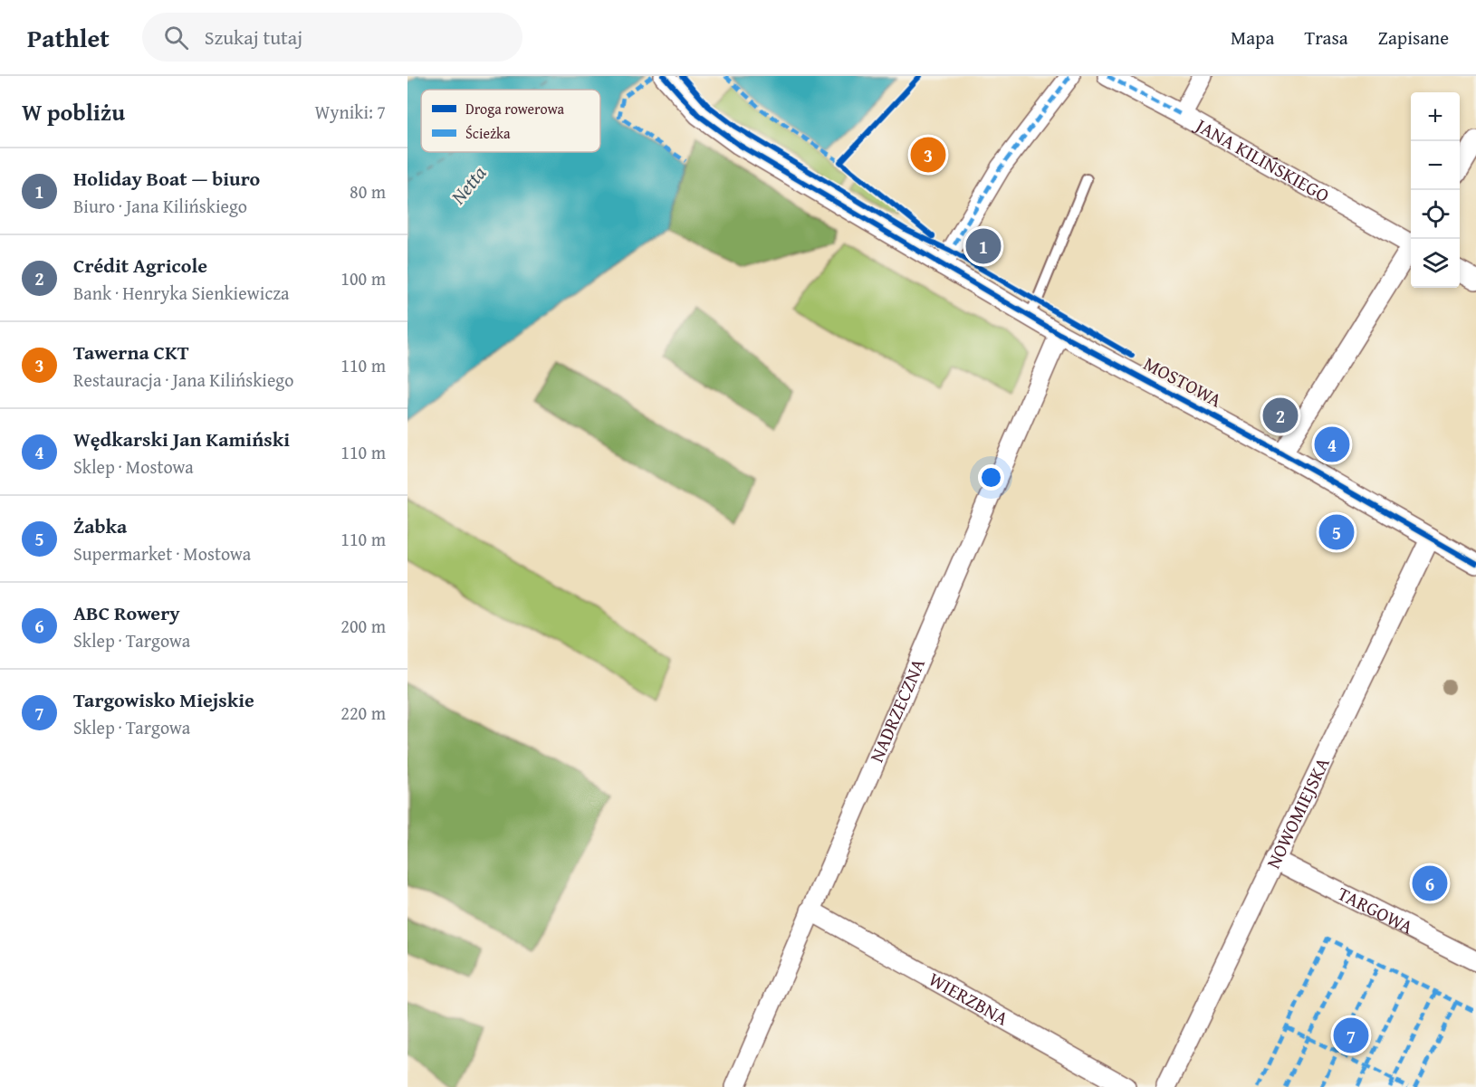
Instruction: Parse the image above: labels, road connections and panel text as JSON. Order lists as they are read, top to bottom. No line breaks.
{"streets":{"street":["JANA KILIŃSKIEGO","MOSTOWA","NADRZECZNA","NOWOMIEJSKA","TARGOWA","WIERZBNA"]},"crossings":[["MOSTOWA","NADRZECZNA"],["MOSTOWA","NOWOMIEJSKA"],["NADRZECZNA","WIERZBNA"],["NOWOMIEJSKA","TARGOWA"]],"water":["Netta"],"legend":["Droga rowerowa","Ścieżka"],"page":{"header":"Pathlet","search":"Szukaj tutaj","nav":["Mapa","Trasa","Zapisane"],"heading":["W pobliżu","Wyniki: 7"],"map_buttons":["+","−"],"pins":["3","1","2","4","5","6","7"],"list":[{"mark":"1","name":"Holiday Boat — biuro","note":"Biuro · Jana Kilińskiego","value":"80 m"},{"mark":"2","name":"Crédit Agricole","note":"Bank · Henryka Sienkiewicza","value":"100 m"},{"mark":"3","name":"Tawerna CKT","note":"Restauracja · Jana Kilińskiego","value":"110 m"},{"mark":"4","name":"Wędkarski Jan Kamiński","note":"Sklep · Mostowa","value":"110 m"},{"mark":"5","name":"Żabka","note":"Supermarket · Mostowa","value":"110 m"},{"mark":"6","name":"ABC Rowery","note":"Sklep · Targowa","value":"200 m"},{"mark":"7","name":"Targowisko Miejskie","note":"Sklep · Targowa","value":"220 m"}]}}
